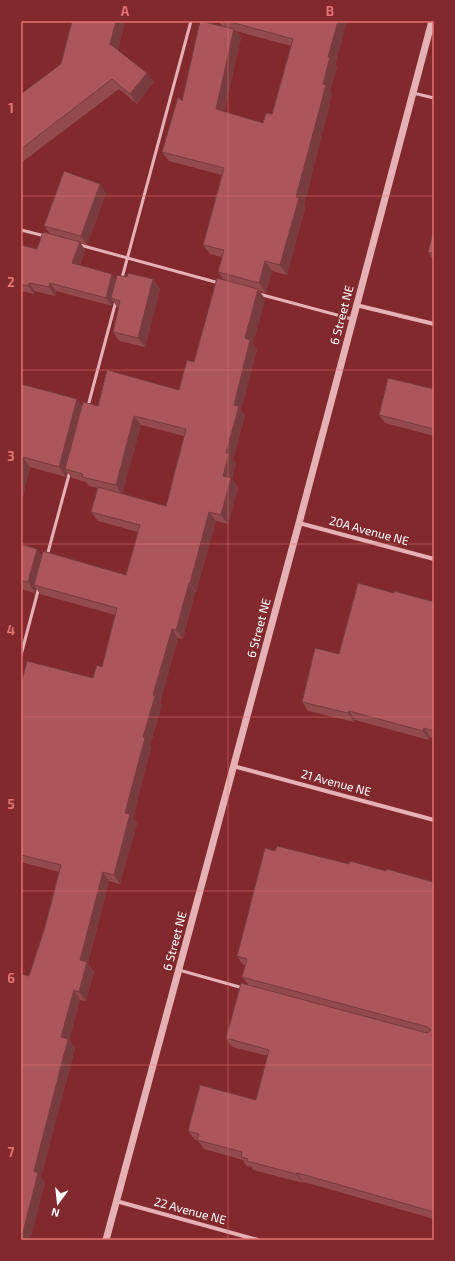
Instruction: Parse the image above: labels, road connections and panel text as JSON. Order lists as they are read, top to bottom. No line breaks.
{"streets":{"street":["6 Street NE","20A Avenue NE","21 Avenue NE","22 Avenue NE"]},"crossings":[["6 Street NE","20A Avenue NE"],["6 Street NE","21 Avenue NE"],["6 Street NE","22 Avenue NE"]],"north":"bottom","grid":{"columns":["A","B"],"rows":["1","2","3","4","5","6","7"]}}
